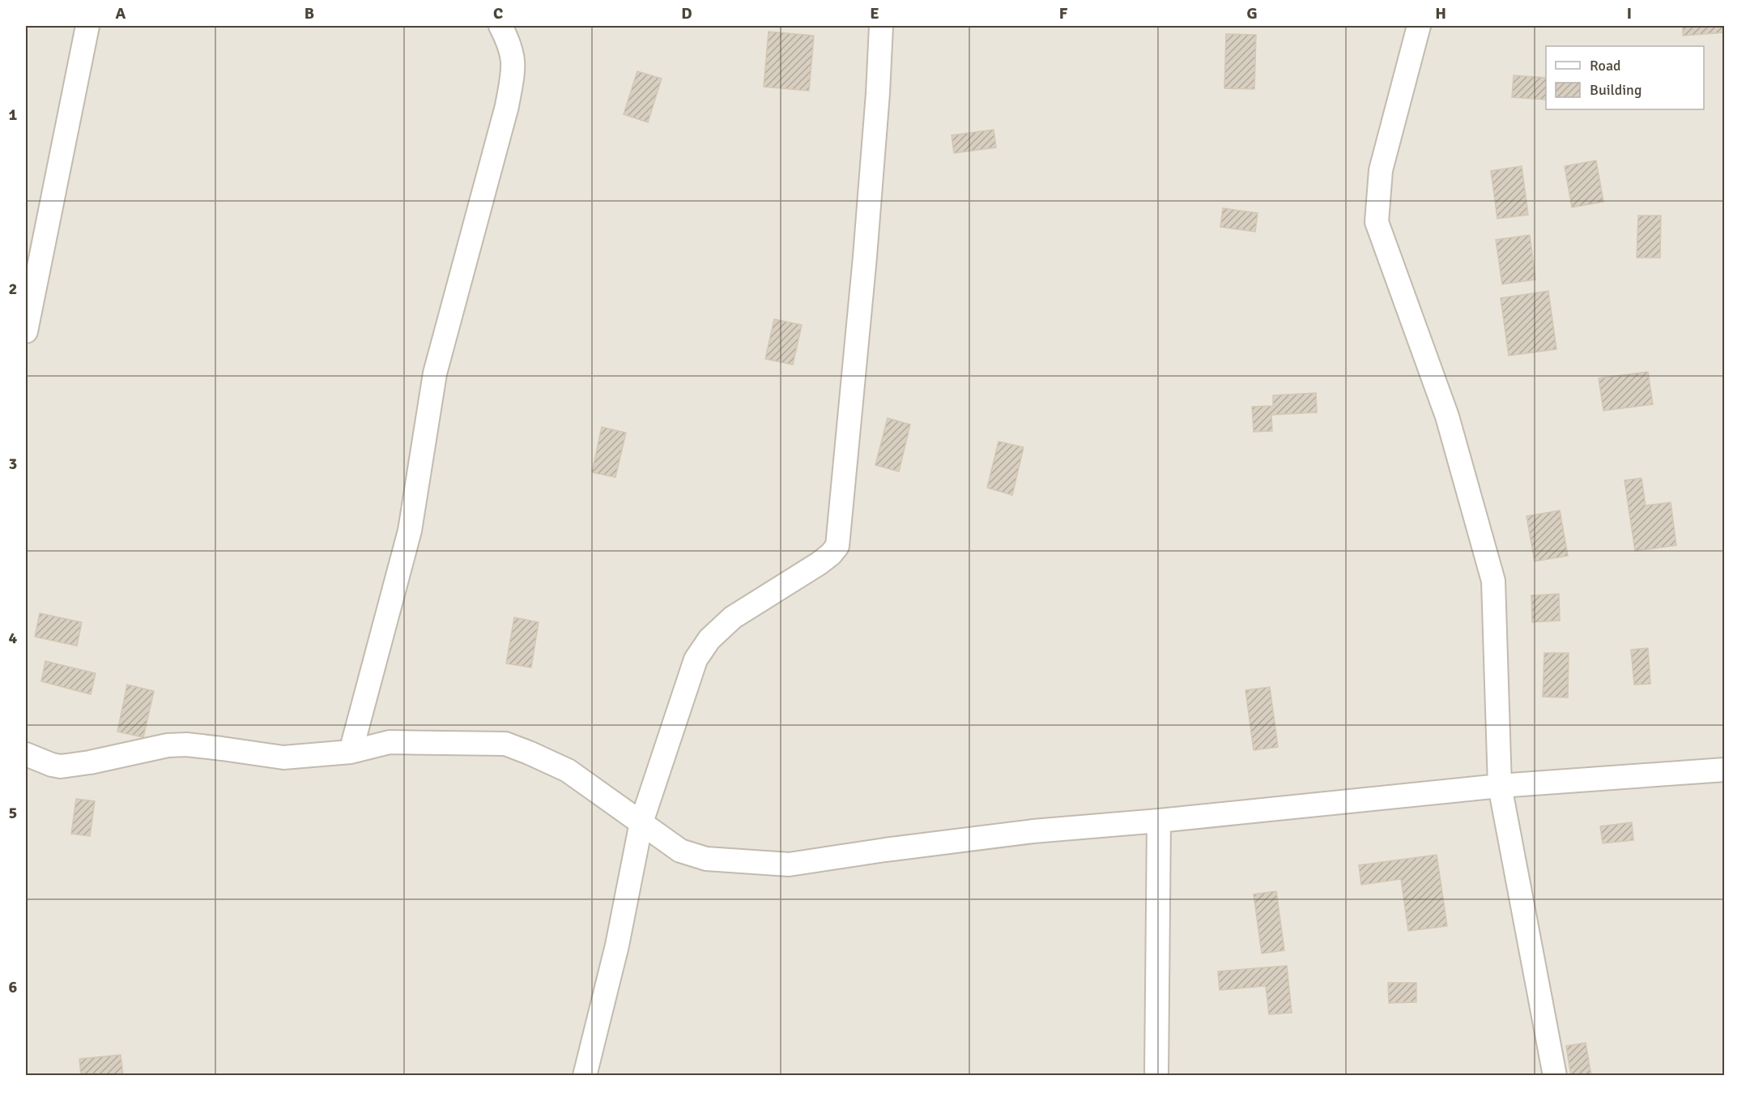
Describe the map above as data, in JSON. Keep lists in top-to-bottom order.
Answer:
{
  "legend": ["Road", "Building"],
  "grid": {
    "columns": [
      "A",
      "B",
      "C",
      "D",
      "E",
      "F",
      "G",
      "H",
      "I"
    ],
    "rows": [
      "1",
      "2",
      "3",
      "4",
      "5",
      "6"
    ]
  }
}
